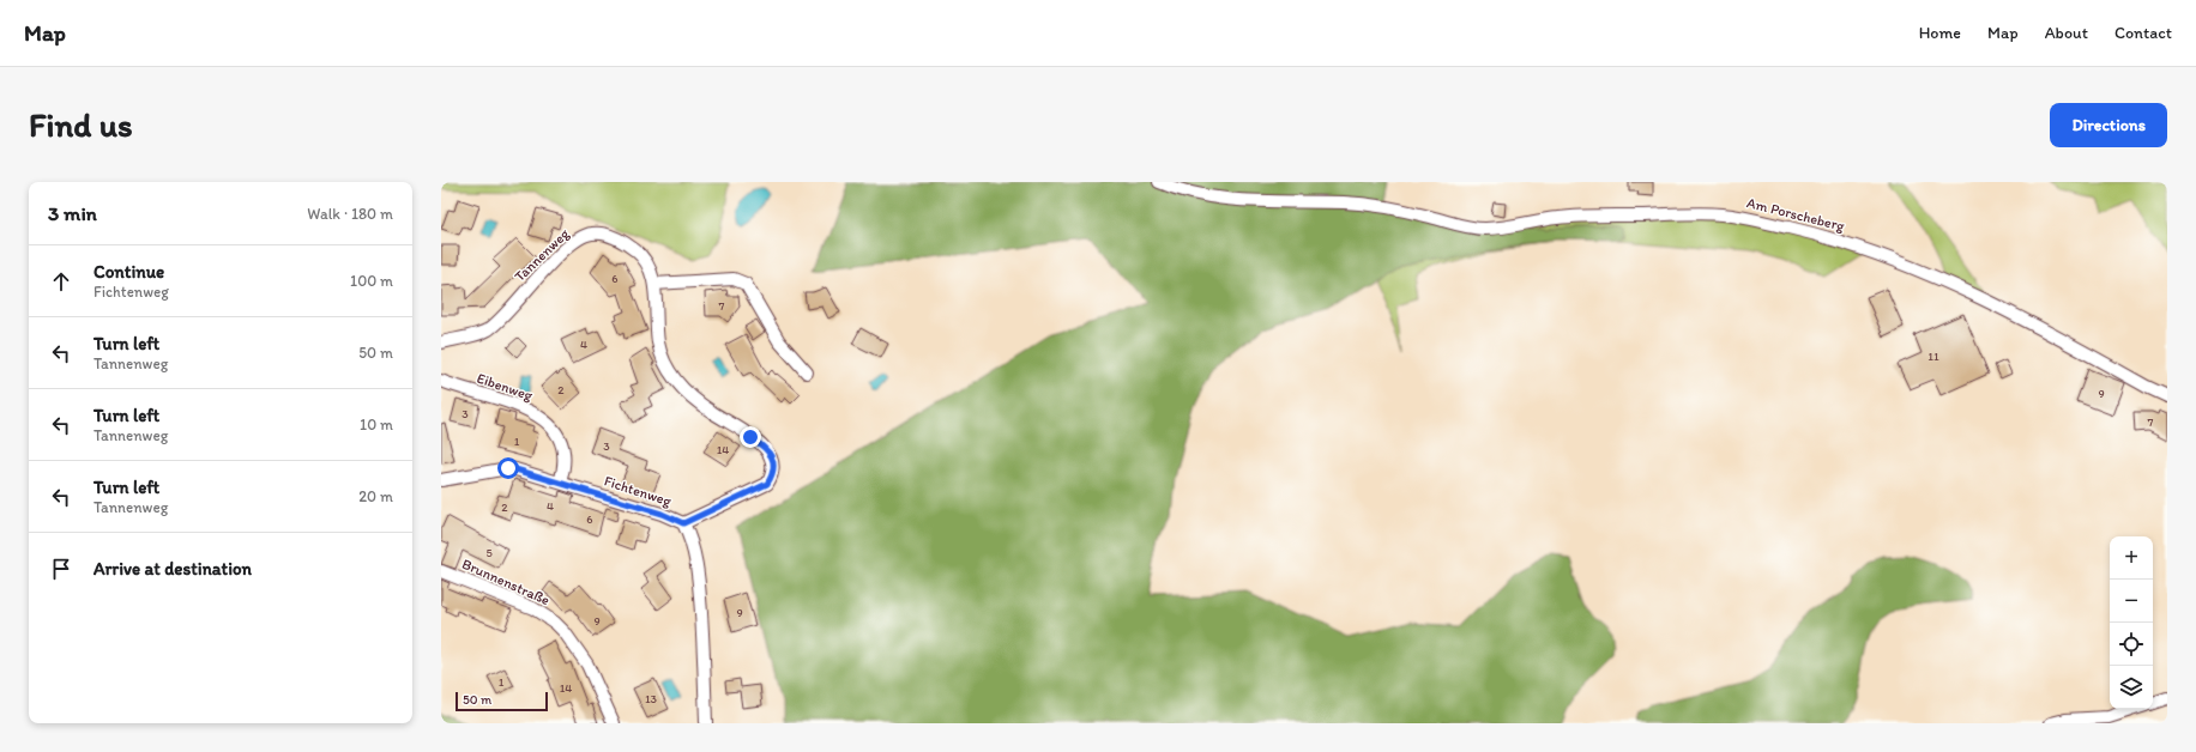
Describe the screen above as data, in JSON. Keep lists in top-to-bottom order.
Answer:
{
  "streets": {
    "street": [
      "Am Porscheberg",
      "Tannenweg",
      "Eibenweg",
      "Fichtenweg",
      "Brunnenstraße"
    ]
  },
  "crossings": [
    ["Tannenweg", "Fichtenweg"],
    ["Eibenweg", "Fichtenweg"]
  ],
  "house_numbers": [
    "6",
    "7",
    "4",
    "11",
    "2",
    "9",
    "3",
    "7",
    "1",
    "3",
    "14",
    "4",
    "2",
    "6",
    "5",
    "9",
    "9",
    "1",
    "14",
    "13"
  ],
  "scale_bar": "50 m",
  "page": {
    "header": "Map",
    "nav": [
      "Home",
      "Map",
      "About",
      "Contact"
    ],
    "buttons": "Directions",
    "title": "Find us",
    "heading": ["3 min", "Walk · 180 m"],
    "list": [
      ["Continue", "Fichtenweg", "100 m"],
      ["Turn left", "Tannenweg", "50 m"],
      ["Turn left", "Tannenweg", "10 m"],
      ["Turn left", "Tannenweg", "20 m"],
      "Arrive at destination"
    ],
    "map_buttons": ["+", "−"],
    "scale": "50 m"
  }
}
